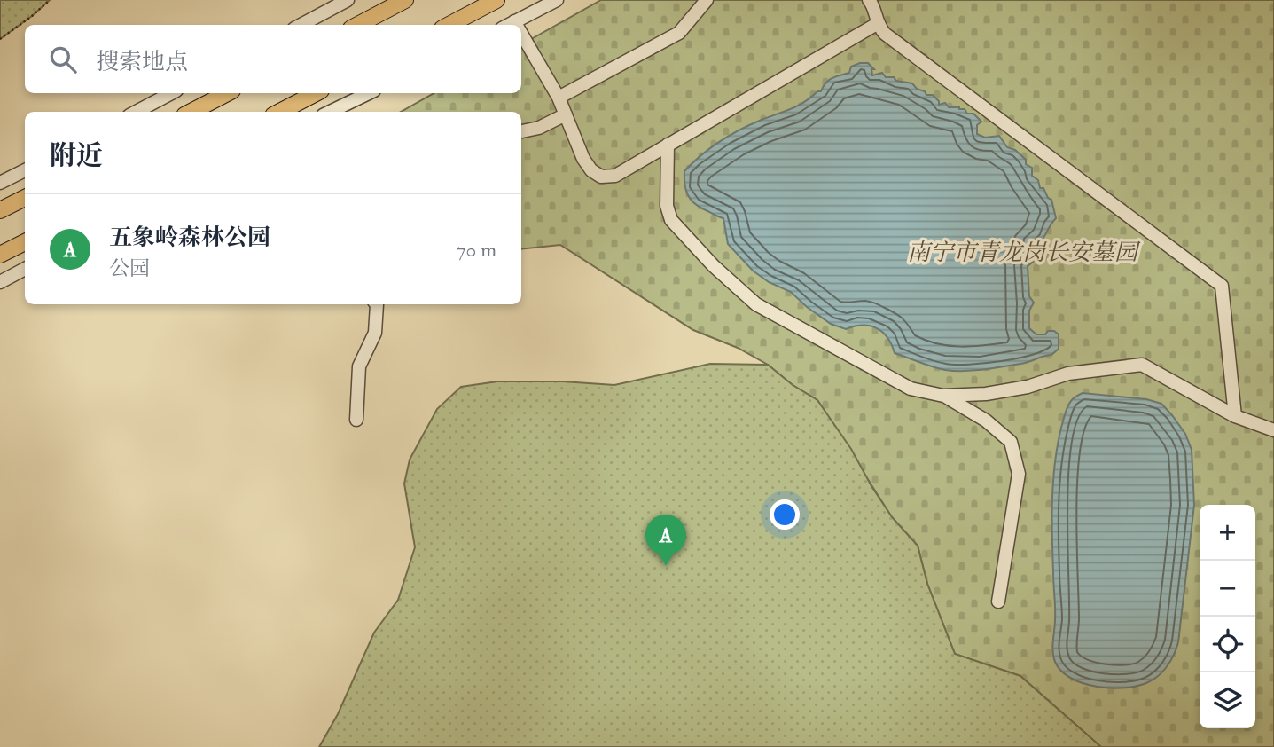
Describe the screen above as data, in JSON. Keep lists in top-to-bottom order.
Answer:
{
  "parks": ["南宁市青龙岗长安墓园"],
  "page": {
    "search": "搜索地点",
    "heading": "附近",
    "list": [
      {
        "mark": "A",
        "name": "五象岭森林公园",
        "note": "公园",
        "value": "70 m"
      }
    ],
    "map_buttons": ["+", "−"],
    "pins": "A"
  }
}
